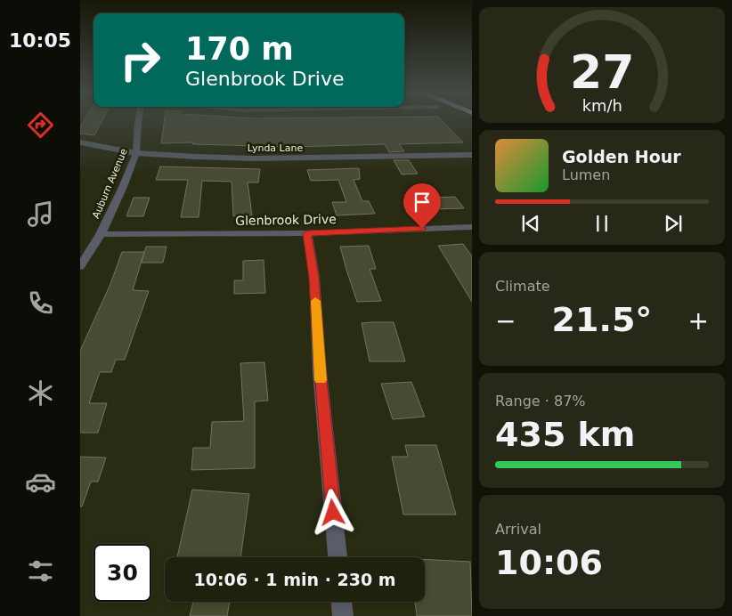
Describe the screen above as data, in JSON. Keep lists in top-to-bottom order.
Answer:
{
  "streets": {
    "street": ["Lynda Lane", "Auburn Avenue", "Glenbrook Drive"]
  },
  "crossings": [
    ["Lynda Lane", "Auburn Avenue"],
    ["Auburn Avenue", "Glenbrook Drive"]
  ],
  "page": {
    "tabs": "10:05",
    "turn": ["170 m", "Glenbrook Drive"],
    "song": ["Golden Hour", "Lumen"],
    "tile": [
      "Climate",
      ["Range · 87%", "435 km"],
      ["Arrival", "10:06"]
    ],
    "heat": ["−", "21.5°", "+"],
    "limit": "30",
    "trip": "10:06 · 1 min · 230 m",
    "gauge": ["27", "km/h"]
  }
}
